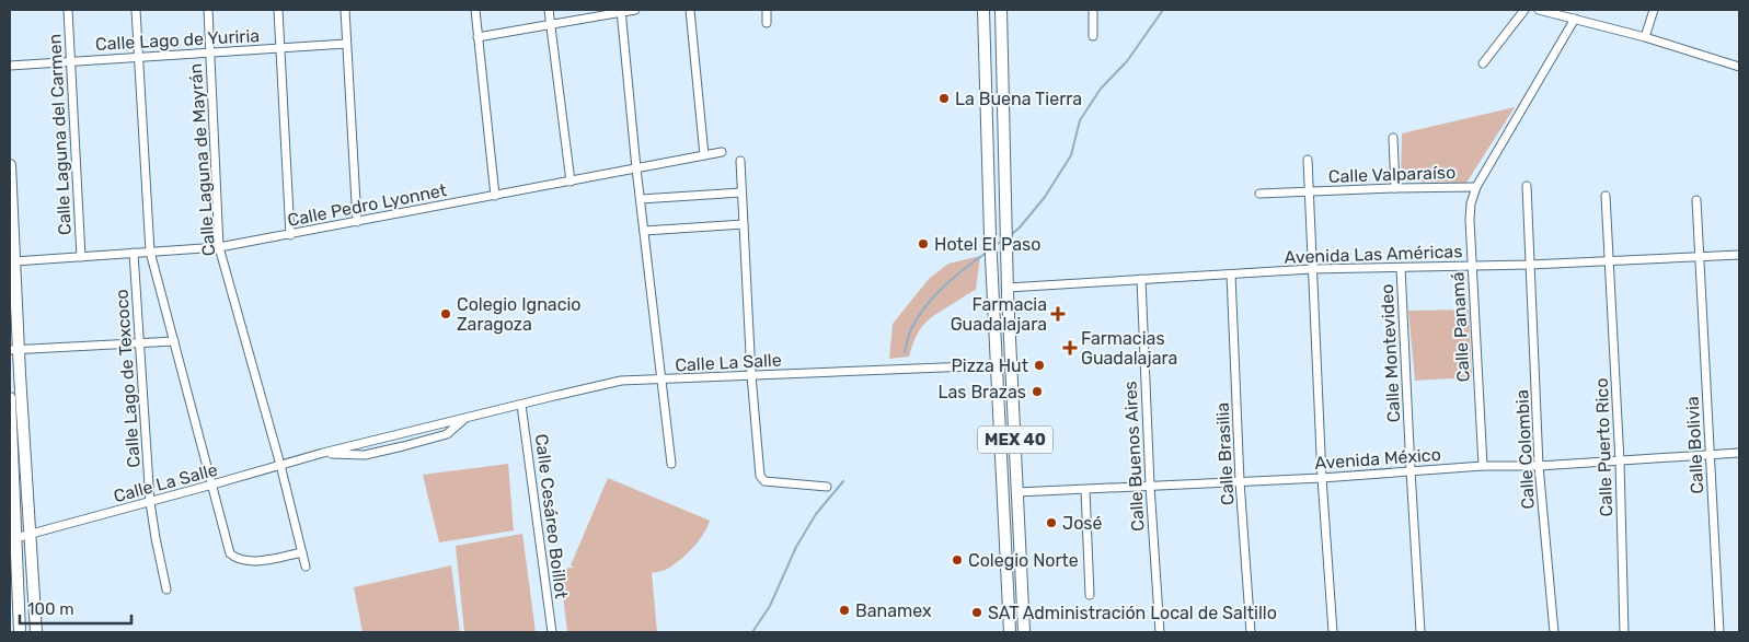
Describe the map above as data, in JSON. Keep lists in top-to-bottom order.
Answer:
{
  "streets": {
    "main road": ["MEX 40"],
    "street": [
      "Calle Lago de Yuriria",
      "Calle Laguna del Carmen",
      "Calle Laguna de Mayrán",
      "Calle Valparaíso",
      "Calle Pedro Lyonnet",
      "Avenida Las Américas",
      "Calle Panamá",
      "Calle Montevideo",
      "Calle La Salle",
      "Calle Lago de Texcoco",
      "Calle Bolivia",
      "Calle Puerto Rico",
      "Calle Colombia",
      "Calle Brasilia",
      "Calle Buenos Aires",
      "Avenida México",
      "Calle Cesáreo Boillot"
    ]
  },
  "crossings": [
    ["Calle Lago de Yuriria", "Calle Laguna del Carmen"],
    ["Calle Lago de Yuriria", "Calle Laguna de Mayrán"],
    ["Calle Laguna del Carmen", "Calle Pedro Lyonnet"],
    ["Calle Laguna de Mayrán", "Calle Pedro Lyonnet"],
    ["Calle Laguna de Mayrán", "Calle La Salle"],
    ["Calle Valparaíso", "Calle Panamá"],
    ["Calle Pedro Lyonnet", "Calle Lago de Texcoco"],
    ["Avenida Las Américas", "Calle Panamá"],
    ["Avenida Las Américas", "Calle Montevideo"],
    ["Avenida Las Américas", "MEX 40"],
    ["Avenida Las Américas", "Calle Bolivia"],
    ["Avenida Las Américas", "Calle Puerto Rico"],
    ["Avenida Las Américas", "Calle Colombia"],
    ["Avenida Las Américas", "Calle Brasilia"],
    ["Avenida Las Américas", "Calle Buenos Aires"],
    ["Calle Panamá", "Avenida México"],
    ["Calle Montevideo", "Avenida México"],
    ["Calle La Salle", "Calle Lago de Texcoco"],
    ["Calle La Salle", "MEX 40"],
    ["Calle La Salle", "Calle Cesáreo Boillot"],
    ["MEX 40", "Avenida México"],
    ["Calle Bolivia", "Avenida México"],
    ["Calle Puerto Rico", "Avenida México"],
    ["Calle Colombia", "Avenida México"],
    ["Calle Brasilia", "Avenida México"],
    ["Calle Buenos Aires", "Avenida México"]
  ],
  "places": {
    "other": [
      "La Buena Tierra",
      "Hotel El Paso",
      "Colegio Ignacio Zaragoza",
      "Pizza Hut",
      "Las Brazas",
      "José",
      "Colegio Norte",
      "Banamex",
      "SAT Administración Local de Saltillo"
    ],
    "health": ["Farmacia Guadalajara", "Farmacias Guadalajara"]
  },
  "scale_bar": "100 m"
}
